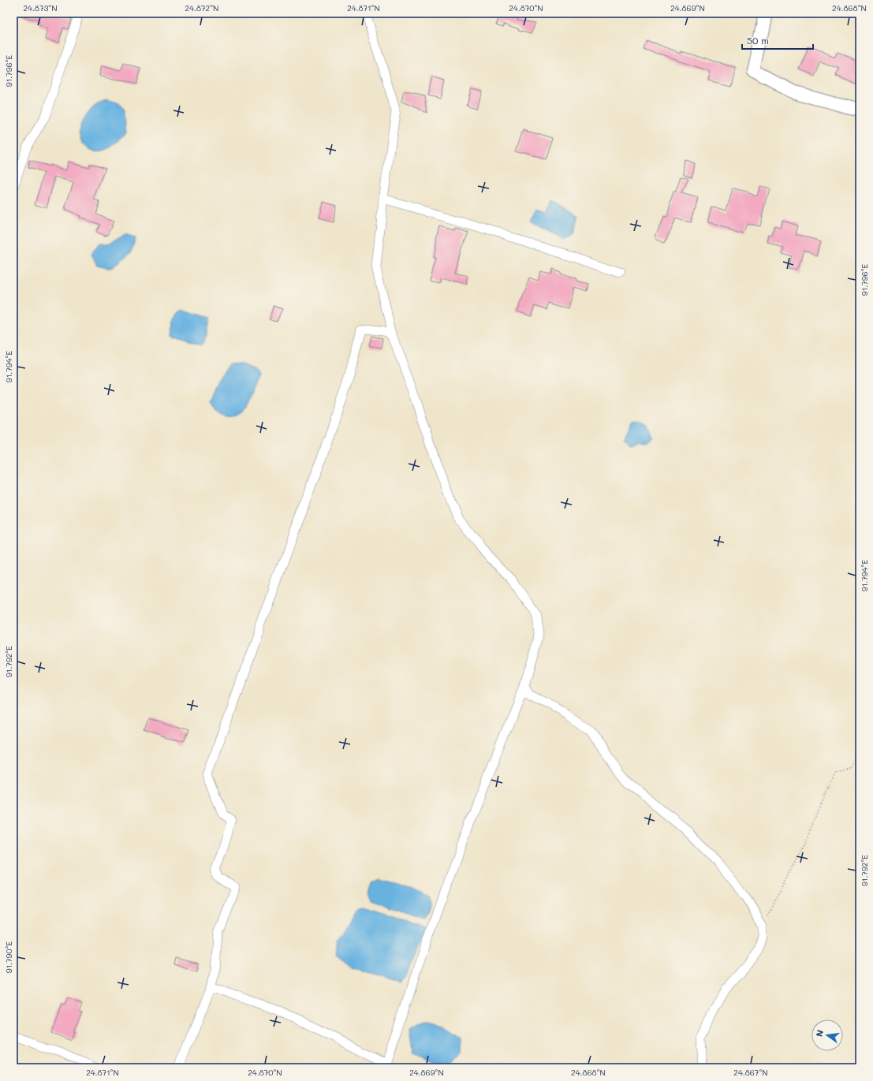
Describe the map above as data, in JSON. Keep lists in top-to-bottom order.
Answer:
{
  "scale_bar": "50 m",
  "north": "left",
  "coordinates": [
    "24.873°N",
    "24.872°N",
    "24.871°N",
    "24.870°N",
    "24.869°N",
    "24.868°N",
    "91.796°E",
    "91.794°E",
    "91.792°E",
    "91.790°E",
    "24.867°N"
  ]
}
